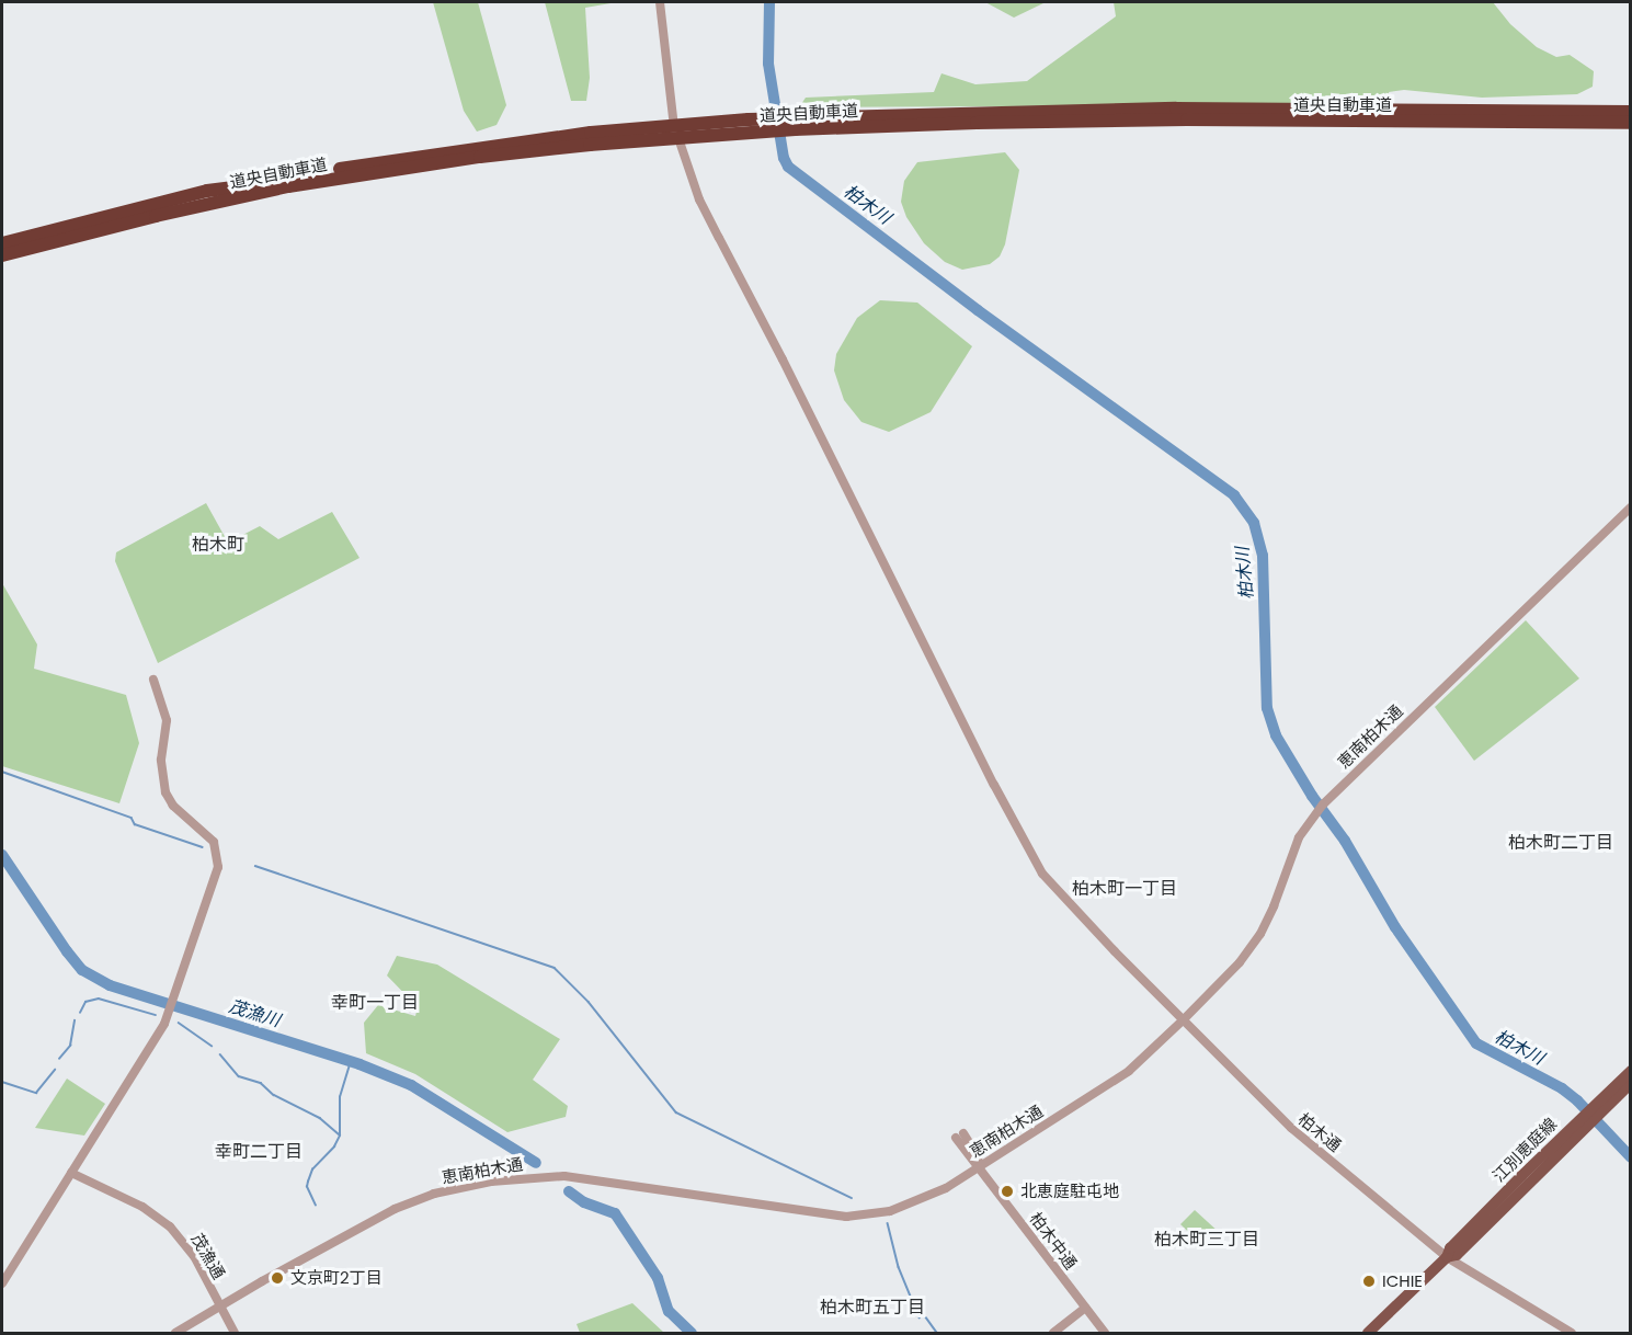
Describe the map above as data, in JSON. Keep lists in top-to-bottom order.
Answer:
{
  "streets": {
    "highway": ["道央自動車道"],
    "main road": ["江別恵庭線"],
    "street": [
      "恵南柏木通",
      "柏木通",
      "柏木中通",
      "茂漁通"
    ]
  },
  "crossings": [
    ["恵南柏木通", "柏木通"],
    ["恵南柏木通", "柏木中通"],
    ["恵南柏木通", "茂漁通"],
    ["柏木通", "江別恵庭線"]
  ],
  "districts": [
    "柏木町",
    "柏木町二丁目",
    "柏木町一丁目",
    "幸町一丁目",
    "幸町二丁目",
    "柏木町三丁目",
    "柏木町五丁目"
  ],
  "water": ["柏木川", "茂漁川"],
  "places": ["北恵庭駐屯地", "文京町2丁目", "ICHIE"]
}
